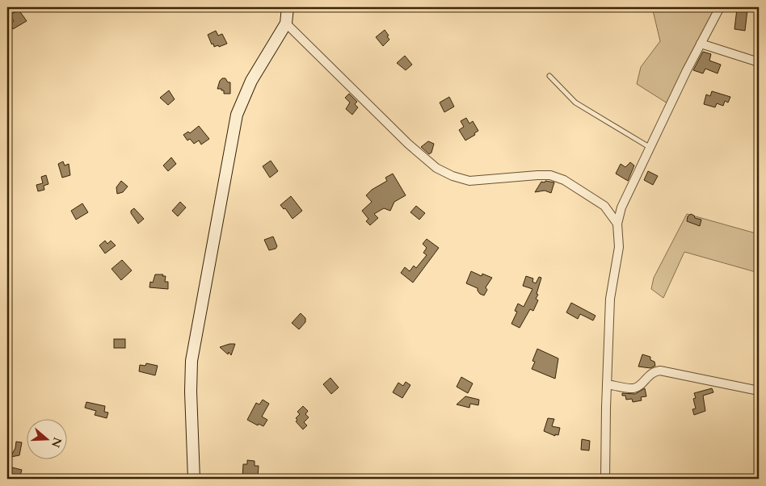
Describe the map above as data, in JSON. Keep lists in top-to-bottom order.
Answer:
{
  "north": "right"
}
